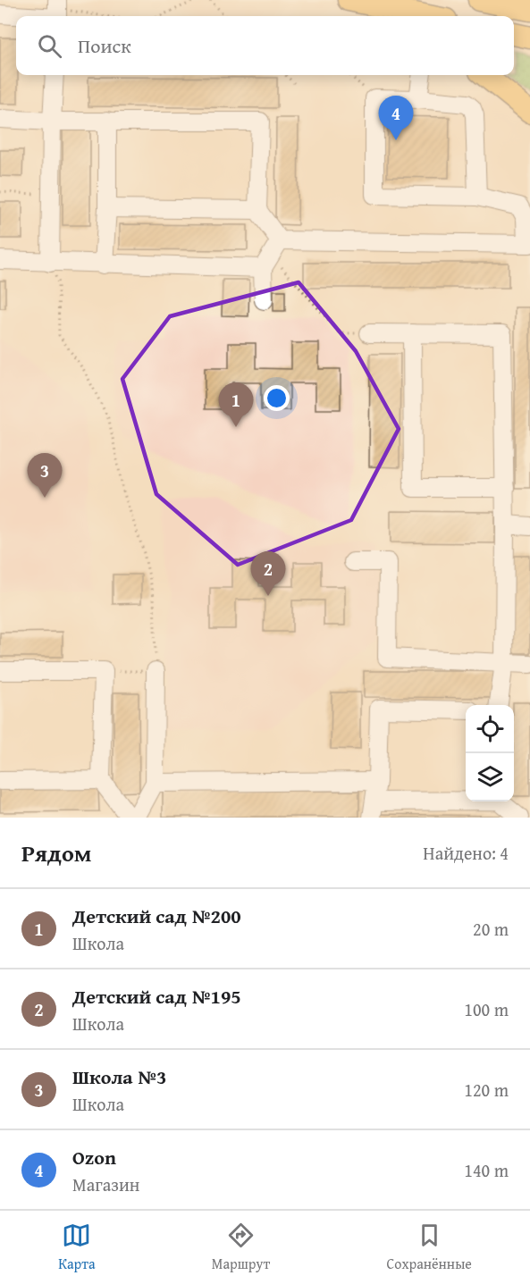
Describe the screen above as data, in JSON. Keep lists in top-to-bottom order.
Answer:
{
  "page": {
    "search": "Поиск",
    "pins": [
      "4",
      "1",
      "3",
      "2"
    ],
    "heading": ["Рядом", "Найдено: 4"],
    "list": [
      {
        "mark": "1",
        "name": "Детский сад №200",
        "note": "Школа",
        "value": "20 m"
      },
      {
        "mark": "2",
        "name": "Детский сад №195",
        "note": "Школа",
        "value": "100 m"
      },
      {
        "mark": "3",
        "name": "Школа №3",
        "note": "Школа",
        "value": "120 m"
      },
      {
        "mark": "4",
        "name": "Ozon",
        "note": "Магазин",
        "value": "140 m"
      }
    ],
    "nav": ["Карта", "Маршрут", "Сохранённые"]
  }
}
